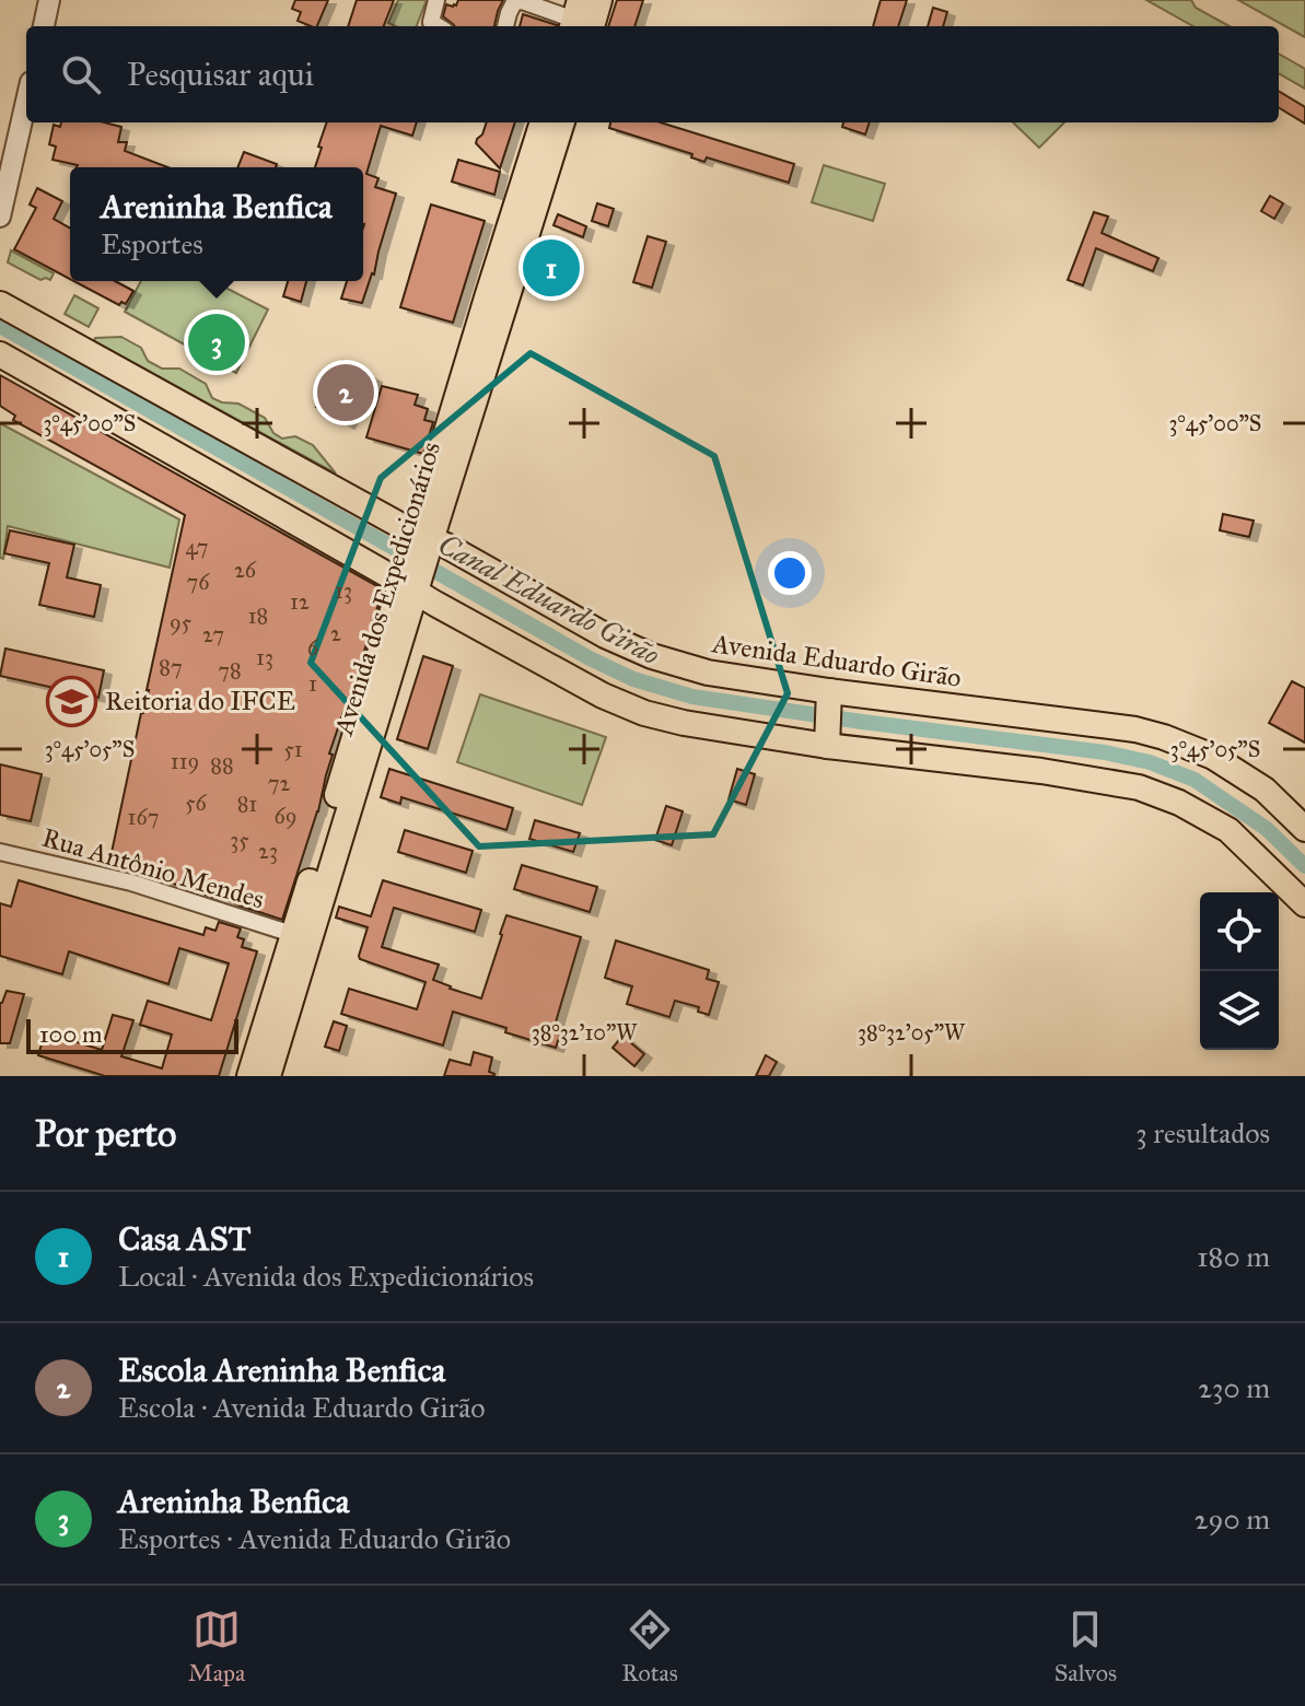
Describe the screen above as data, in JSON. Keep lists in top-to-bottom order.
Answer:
{
  "streets": {
    "main road": ["Avenida dos Expedicionários", "Avenida Eduardo Girão"],
    "street": ["Rua Antônio Mendes"]
  },
  "crossings": [
    ["Avenida dos Expedicionários", "Avenida Eduardo Girão"],
    ["Avenida dos Expedicionários", "Rua Antônio Mendes"]
  ],
  "water": ["Canal Eduardo Girão"],
  "places": {
    "school or university": ["Reitoria do IFCE"]
  },
  "house_numbers": [
    "47",
    "26",
    "76",
    "13",
    "12",
    "18",
    "95",
    "2",
    "27",
    "6",
    "13",
    "87",
    "78",
    "1",
    "51",
    "119",
    "88",
    "72",
    "56",
    "81",
    "69",
    "167",
    "35",
    "23"
  ],
  "scale_bar": "100 m",
  "page": {
    "search": "Pesquisar aqui",
    "popup": ["Areninha Benfica", "Esportes"],
    "pins": ["1", "3", "2"],
    "scale": "100 m",
    "heading": ["Por perto", "3 resultados"],
    "list": [
      {
        "mark": "1",
        "name": "Casa AST",
        "note": "Local · Avenida dos Expedicionários",
        "value": "180 m"
      },
      {
        "mark": "2",
        "name": "Escola Areninha Benfica",
        "note": "Escola · Avenida Eduardo Girão",
        "value": "230 m"
      },
      {
        "mark": "3",
        "name": "Areninha Benfica",
        "note": "Esportes · Avenida Eduardo Girão",
        "value": "290 m"
      }
    ],
    "nav": ["Mapa", "Rotas", "Salvos"]
  },
  "coordinates": [
    "3°45'00\"S",
    "3°45'05\"S",
    "38°32'10\"W",
    "38°32'05\"W"
  ]
}
